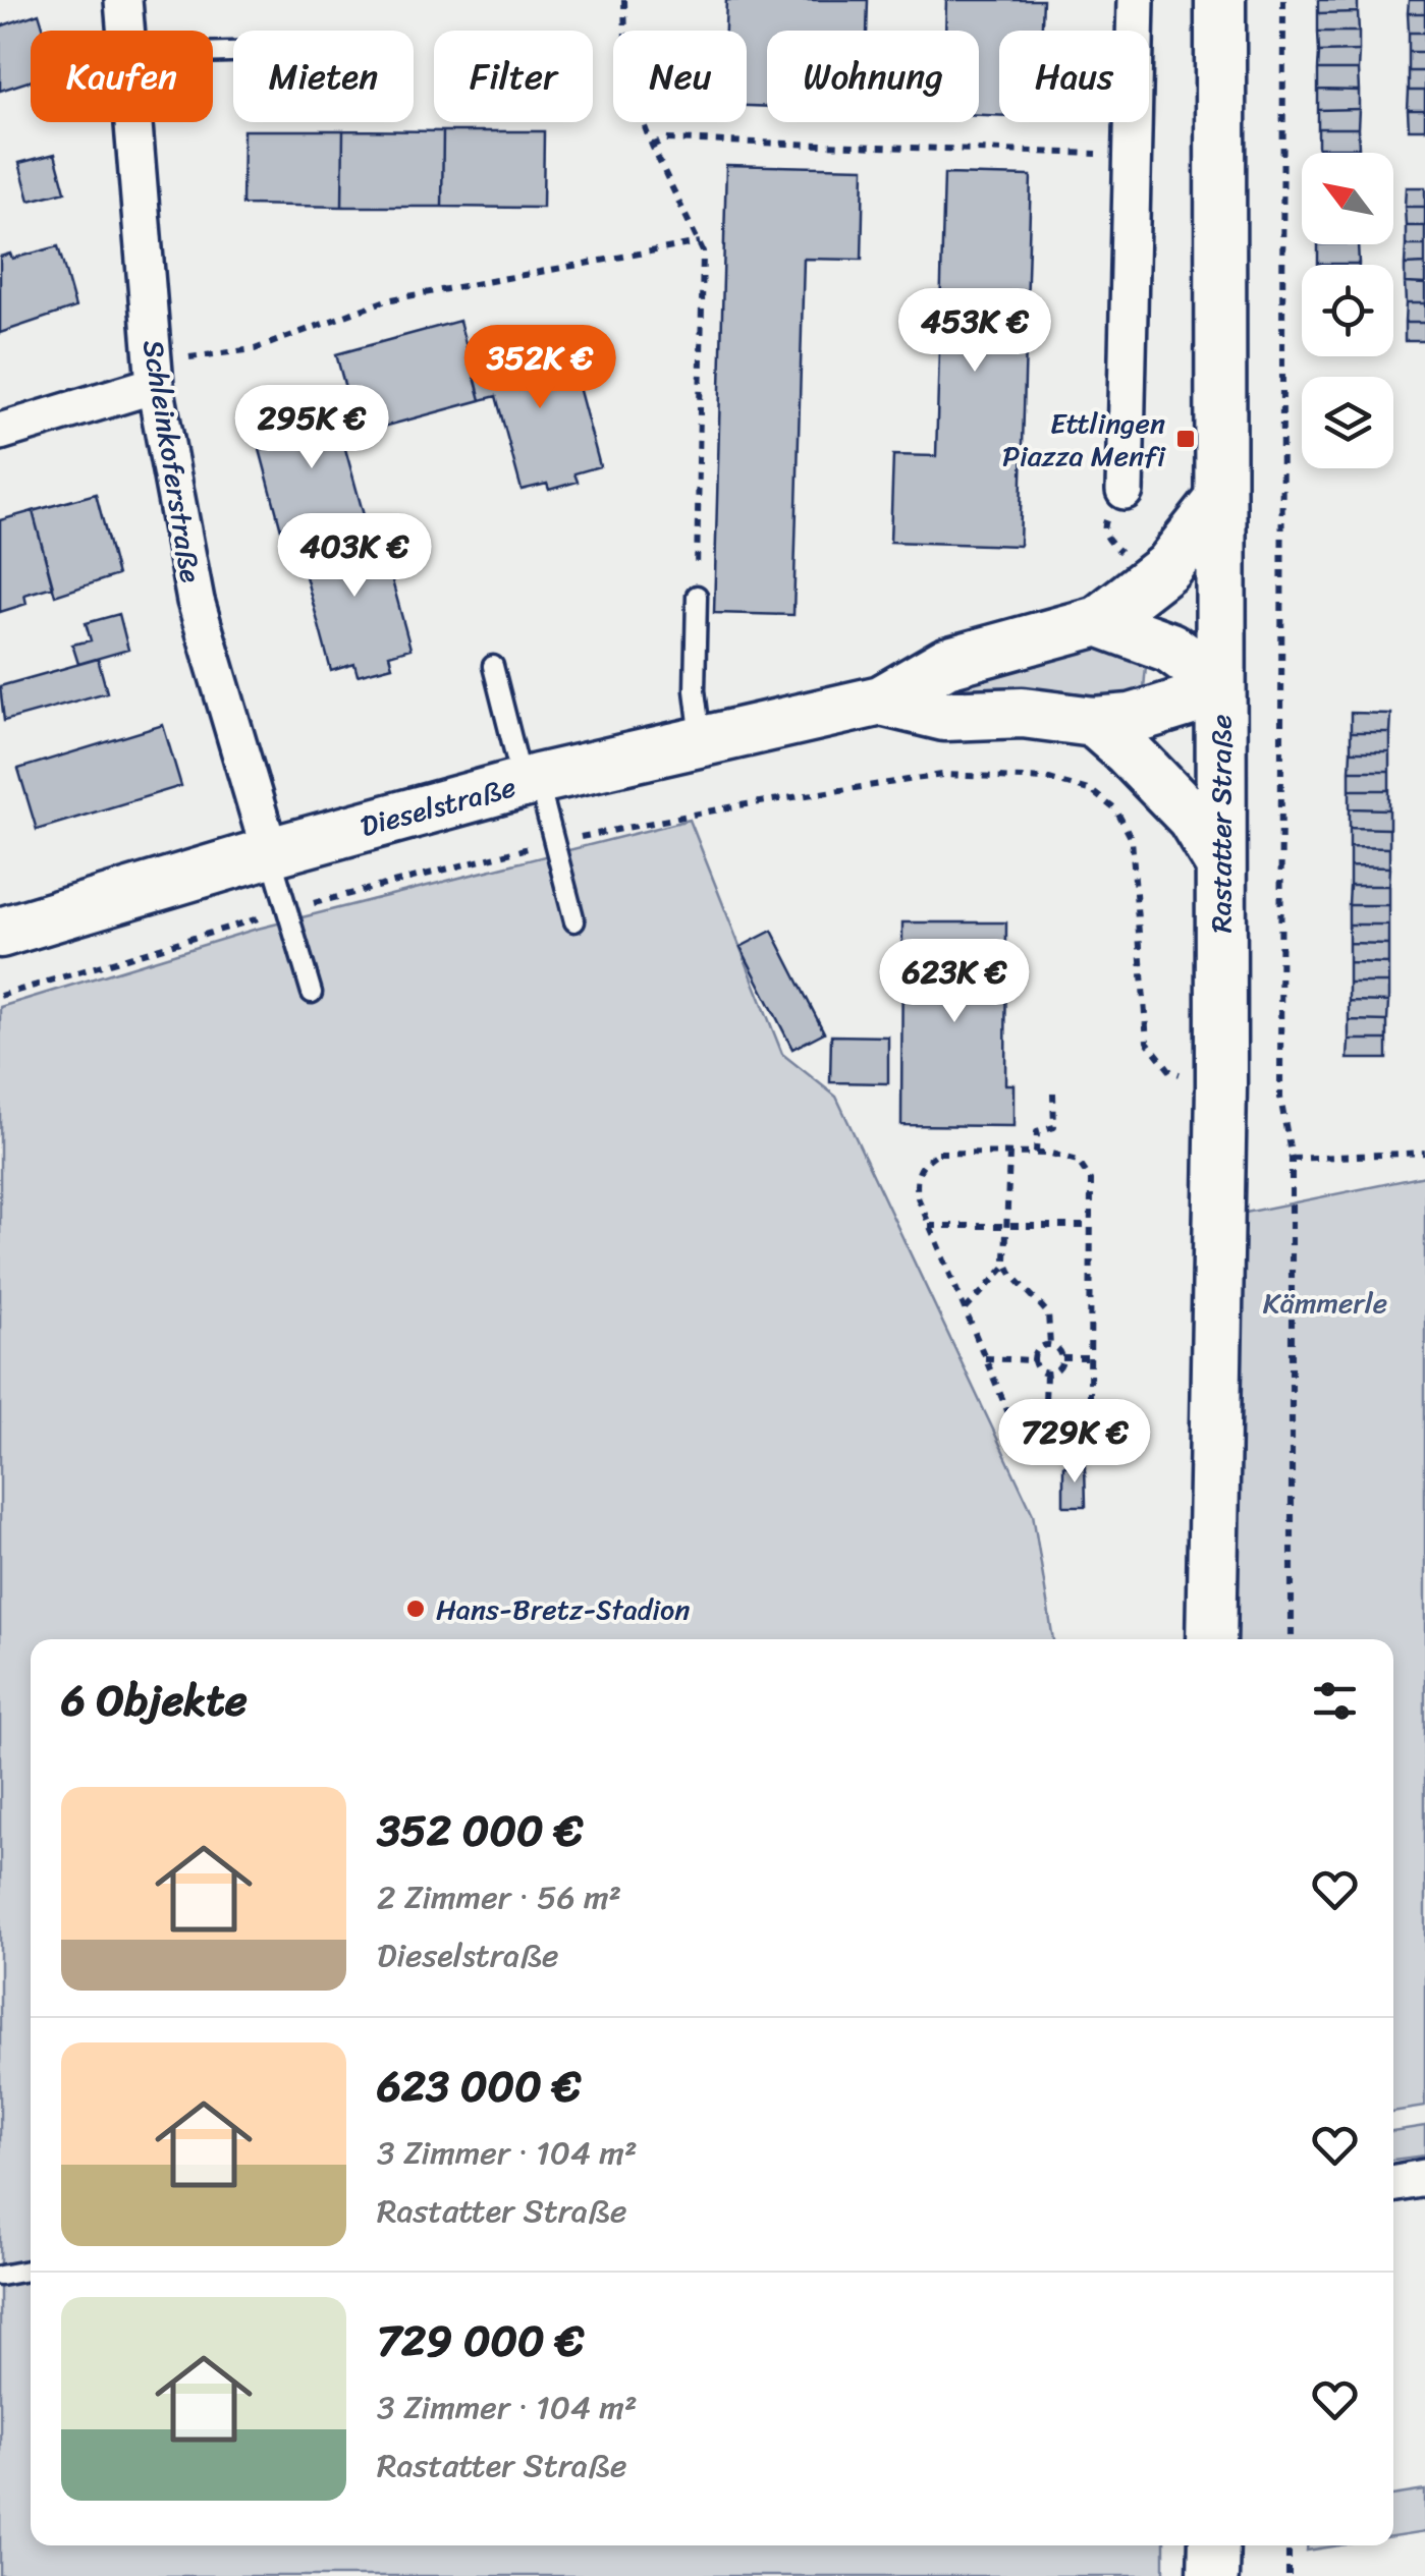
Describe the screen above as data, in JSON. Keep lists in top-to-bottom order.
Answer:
{
  "streets": {
    "street": ["Schleinkoferstraße", "Dieselstraße", "Rastatter Straße"]
  },
  "crossings": [
    ["Schleinkoferstraße", "Dieselstraße"],
    ["Dieselstraße", "Rastatter Straße"]
  ],
  "parks": ["Kämmerle"],
  "places": {
    "transit": ["Ettlingen Piazza Menfi"],
    "other": ["Hans-Bretz-Stadion"]
  },
  "north": "top left",
  "page": {
    "chip": [
      "Kaufen",
      "Mieten",
      "Filter",
      "Neu",
      "Wohnung",
      "Haus"
    ],
    "price": [
      "453K €",
      "352K €",
      "295K €",
      "403K €",
      "623K €",
      "729K €"
    ],
    "heading": "6 Objekte",
    "list": [
      {
        "name": "352 000 €",
        "note": "2 Zimmer · 56 m² · Dieselstraße"
      },
      {
        "name": "623 000 €",
        "note": "3 Zimmer · 104 m² · Rastatter Straße"
      },
      {
        "name": "729 000 €",
        "note": "3 Zimmer · 104 m² · Rastatter Straße"
      }
    ]
  }
}
